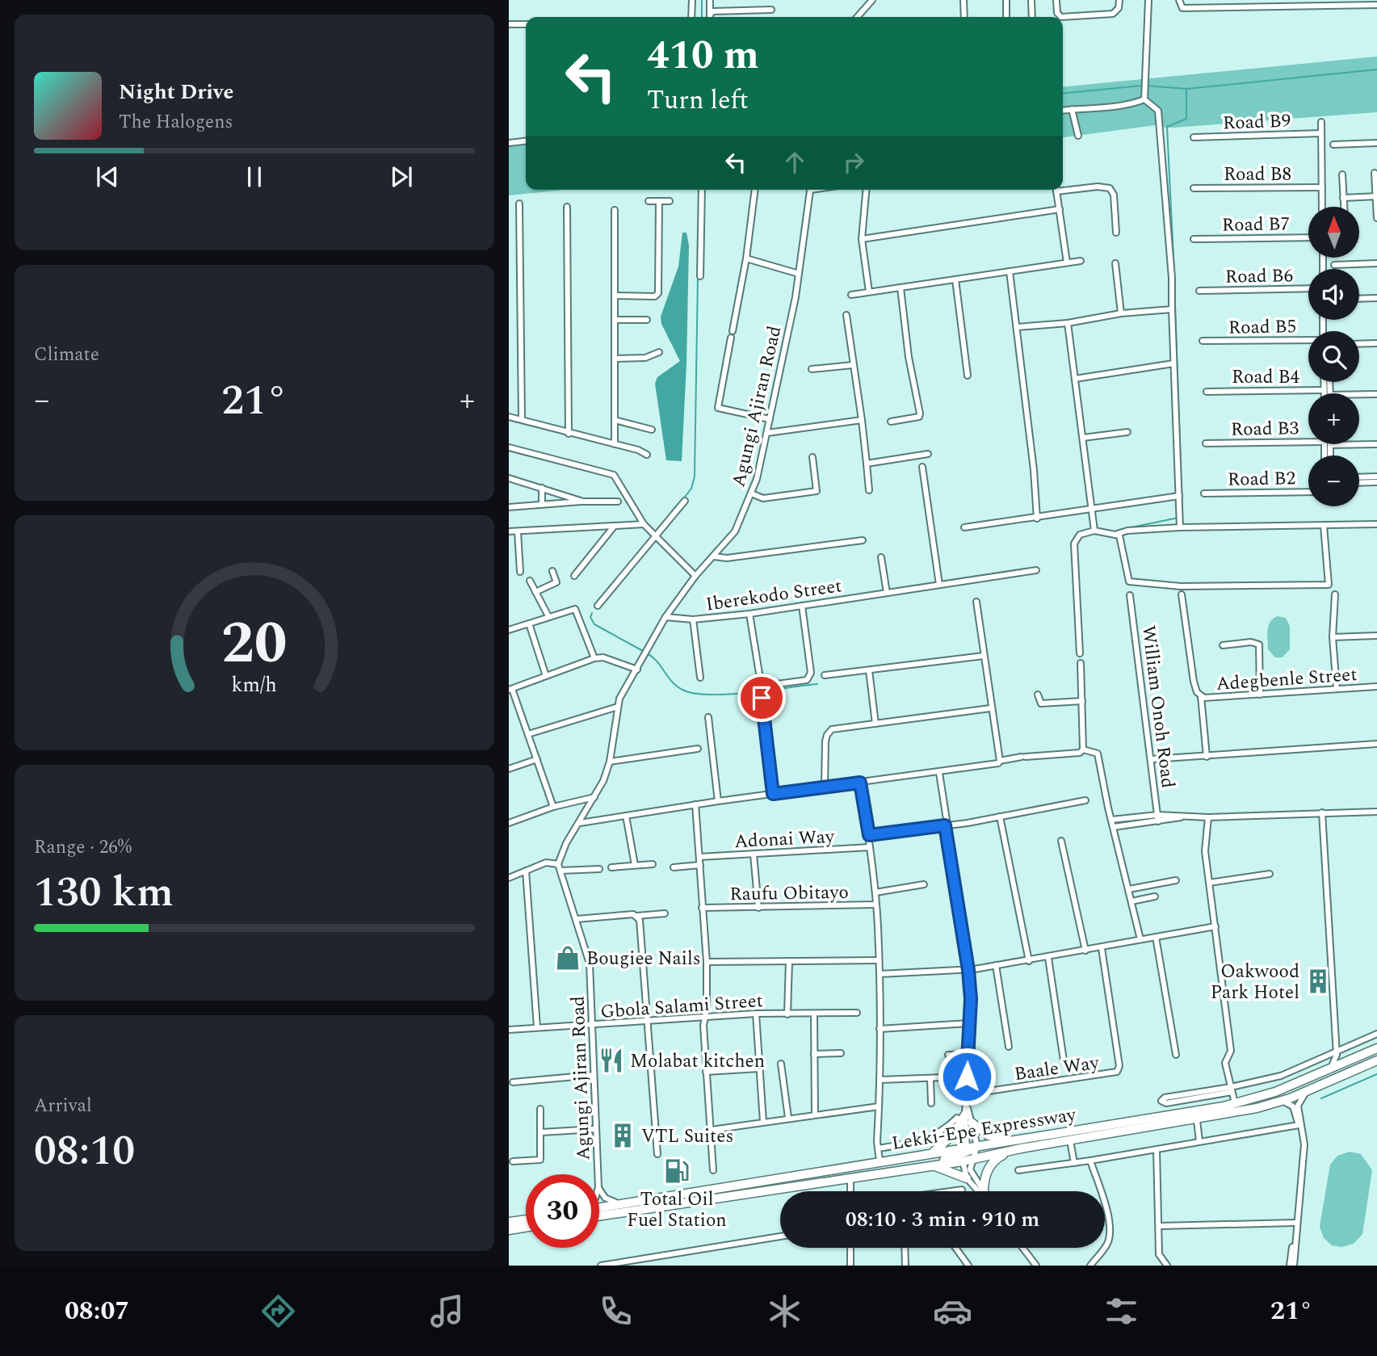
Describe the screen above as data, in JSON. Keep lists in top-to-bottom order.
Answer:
{
  "streets": {
    "highway": ["Lekki-Epe Expressway"],
    "street": [
      "Road B9",
      "Road B8",
      "Road B7",
      "Road B6",
      "Road B5",
      "Road B4",
      "Agungi Ajiran Road",
      "Road B3",
      "Road B2",
      "Iberekodo Street",
      "Adegbenle Street",
      "William Onoh Road",
      "Adonai Way",
      "Raufu Obitayo",
      "Gbola Salami Street",
      "Baale Way"
    ]
  },
  "crossings": [
    ["Agungi Ajiran Road", "Iberekodo Street"],
    ["Agungi Ajiran Road", "Gbola Salami Street"]
  ],
  "places": {
    "shop": ["Bougiee Nails"],
    "building": ["Oakwood Park Hotel", "VTL Suites"],
    "restaurant": ["Molabat kitchen"],
    "fuel station": ["Total Oil Fuel Station"]
  },
  "north": "top",
  "page": {
    "turn": ["410 m", "Turn left"],
    "song": ["Night Drive", "The Halogens"],
    "map_buttons": ["+", "−"],
    "tile": [
      "Climate",
      ["Range · 26%", "130 km"],
      ["Arrival", "08:10"]
    ],
    "heat": ["−", "21°", "+"],
    "limit": "30",
    "trip": "08:10 · 3 min · 910 m",
    "tabs": ["08:07", "21°"],
    "gauge": ["20", "km/h"]
  }
}
